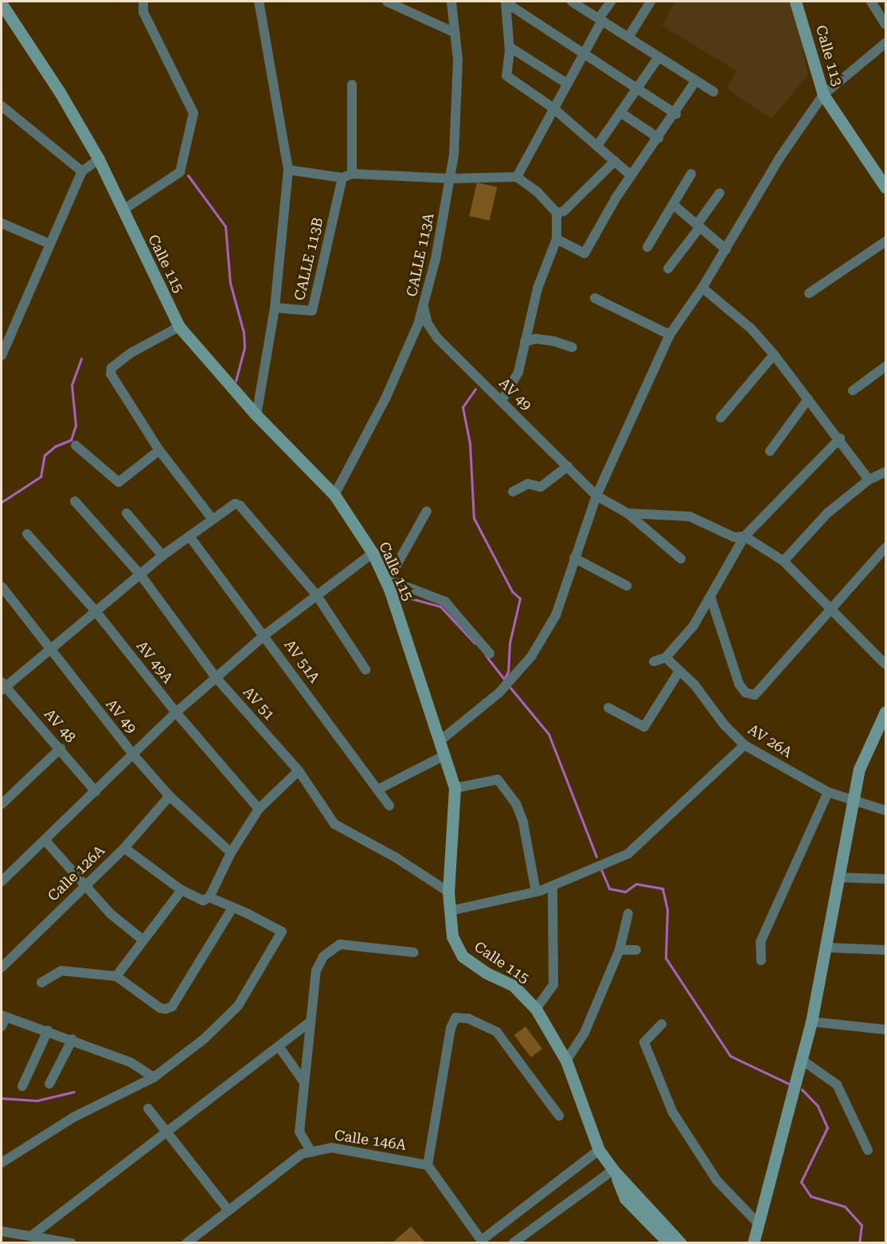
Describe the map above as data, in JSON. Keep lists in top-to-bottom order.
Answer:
{
  "streets": {
    "main road": ["Calle 113", "Calle 115"],
    "street": [
      "CALLE 113A",
      "CALLE 113B",
      "AV 49",
      "AV 51A",
      "AV 49A",
      "AV 51",
      "AV 48",
      "AV 26A",
      "Calle 126A",
      "Calle 146A"
    ]
  },
  "crossings": [
    ["CALLE 113A", "Calle 115"],
    ["CALLE 113A", "AV 49"],
    ["Calle 115", "AV 51"],
    ["AV 49", "Calle 126A"]
  ]
}
